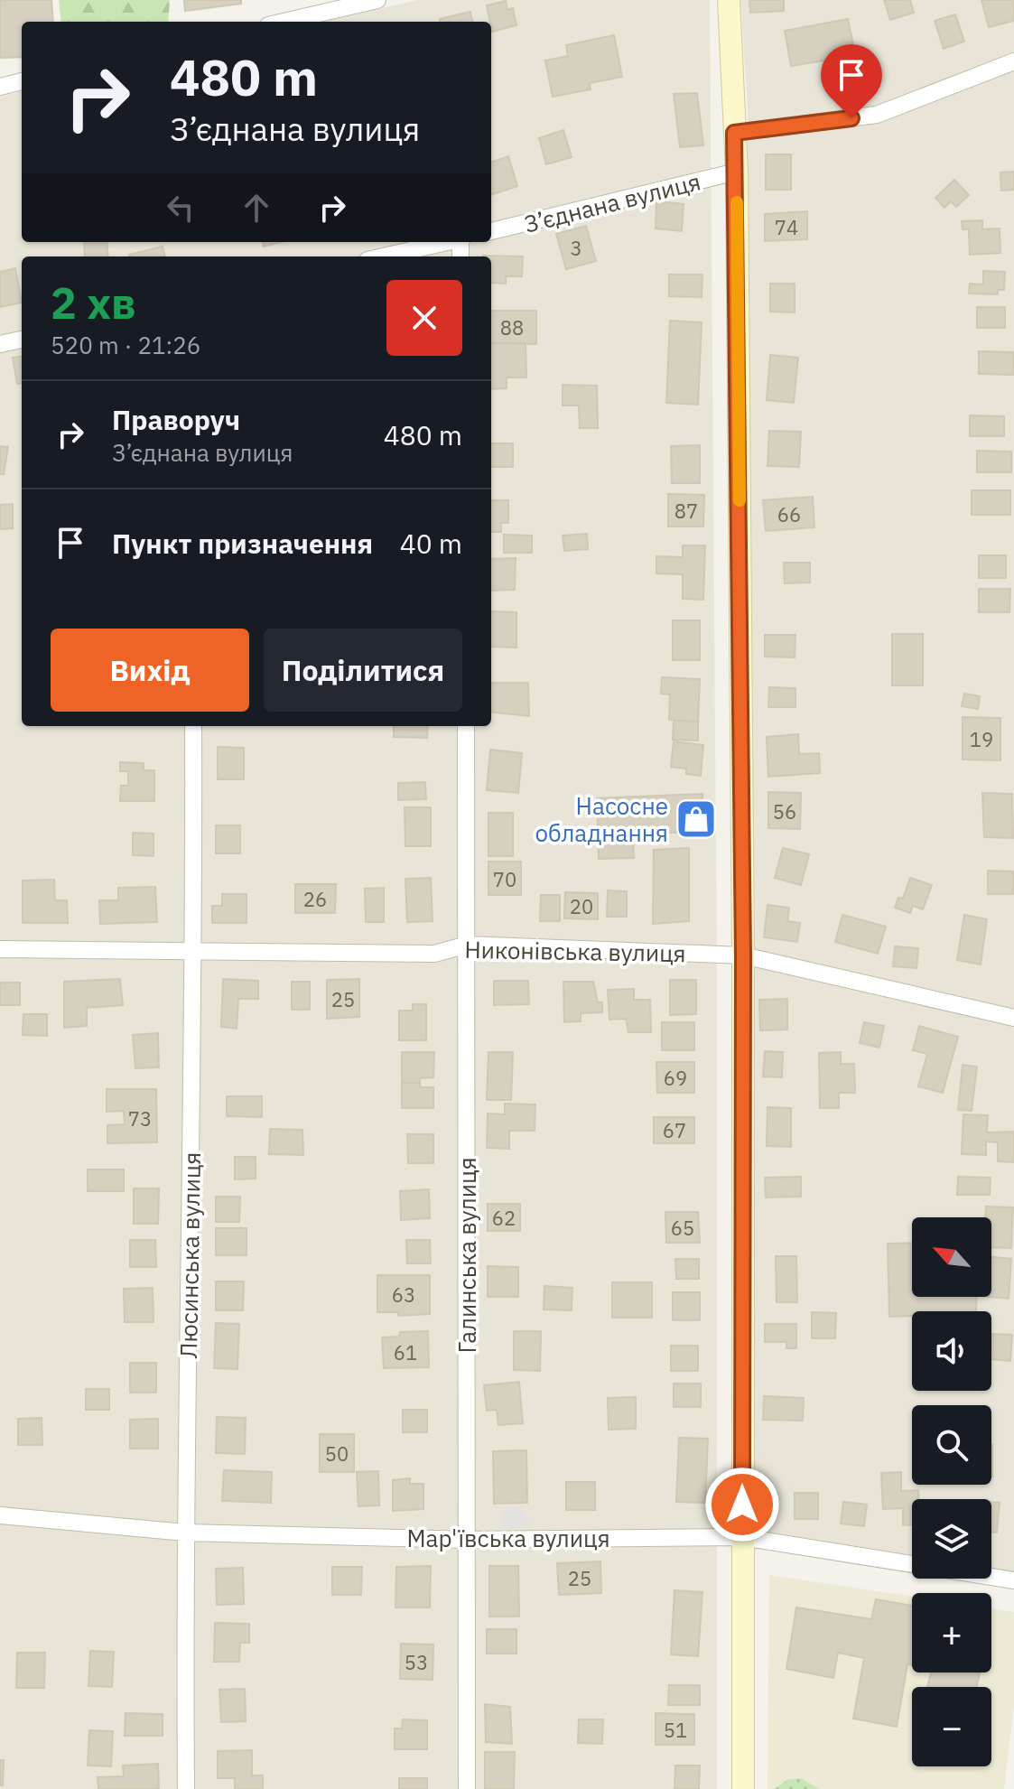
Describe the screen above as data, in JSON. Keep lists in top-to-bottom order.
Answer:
{
  "streets": {
    "street": [
      "З’єднана вулиця",
      "Никонівська вулиця",
      "Люсинська вулиця",
      "Галинська вулиця",
      "Мар'ївська вулиця"
    ]
  },
  "crossings": [
    ["Никонівська вулиця", "Люсинська вулиця"],
    ["Никонівська вулиця", "Галинська вулиця"],
    ["Люсинська вулиця", "Мар'ївська вулиця"],
    ["Галинська вулиця", "Мар'ївська вулиця"]
  ],
  "places": {
    "shop": ["Насосне обладнання"]
  },
  "house_numbers": [
    "74",
    "3",
    "88",
    "87",
    "66",
    "19",
    "56",
    "70",
    "26",
    "20",
    "25",
    "69",
    "73",
    "67",
    "62",
    "65",
    "63",
    "61",
    "50",
    "25",
    "53",
    "51"
  ],
  "north": "top left",
  "page": {
    "turn": ["480 m", "З’єднана вулиця"],
    "heading": ["2 хв", "520 m · 21:26"],
    "list": [
      {
        "name": "Праворуч",
        "note": "З’єднана вулиця",
        "value": "480 m"
      },
      {
        "name": "Пункт призначення",
        "value": "40 m"
      }
    ],
    "buttons": ["Вихід", "Поділитися"],
    "map_buttons": ["+", "−"]
  }
}
